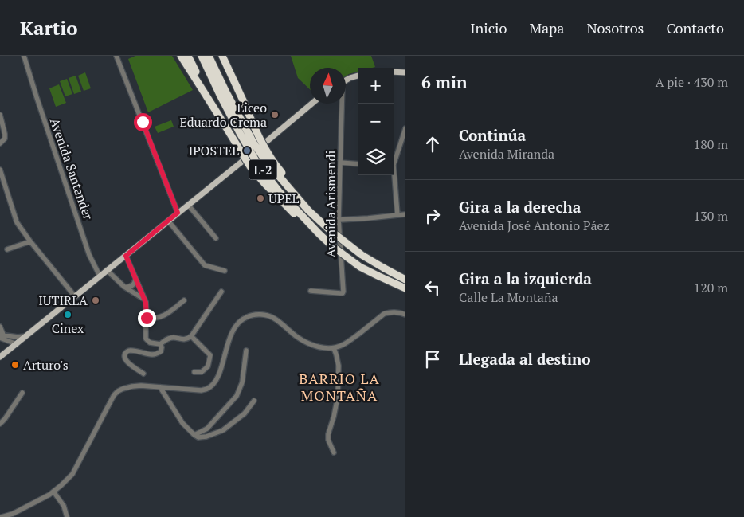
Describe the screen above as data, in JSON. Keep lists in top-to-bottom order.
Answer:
{
  "streets": {
    "highway": ["L-2"],
    "street": ["Avenida Santander", "Avenida Arismendi"]
  },
  "districts": ["BARRIO LA MONTAÑA"],
  "places": [
    "Liceo Eduardo Crema",
    "IPOSTEL",
    "UPEL",
    "IUTIRLA",
    "Cinex",
    "Arturo's"
  ],
  "north": "top",
  "page": {
    "header": "Kartio",
    "nav": [
      "Inicio",
      "Mapa",
      "Nosotros",
      "Contacto"
    ],
    "heading": ["6 min", "A pie · 430 m"],
    "map_buttons": ["+", "−"],
    "list": [
      ["Continúa", "Avenida Miranda", "180 m"],
      ["Gira a la derecha", "Avenida José Antonio Páez", "130 m"],
      ["Gira a la izquierda", "Calle La Montaña", "120 m"],
      "Llegada al destino"
    ]
  }
}
